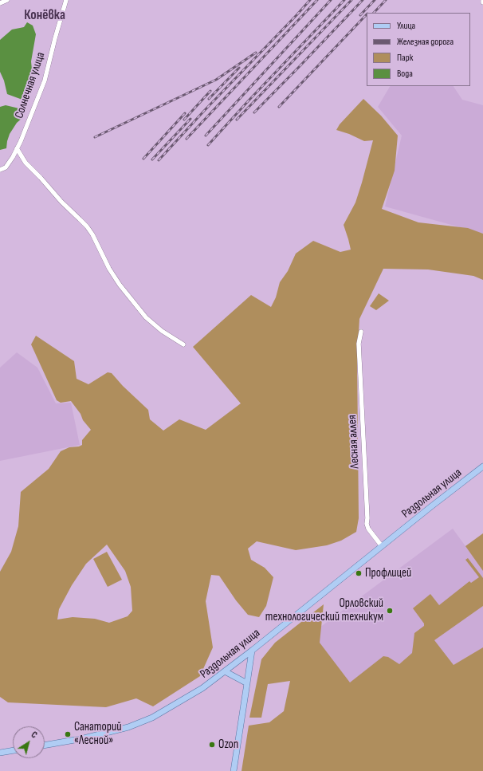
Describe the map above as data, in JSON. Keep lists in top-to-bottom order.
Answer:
{
  "streets": {
    "main road": ["Раздольная улица"],
    "street": ["Солнечная улица", "Лесная аллея"]
  },
  "crossings": [
    ["Лесная аллея", "Раздольная улица"]
  ],
  "districts": ["Конёвка"],
  "places": [
    "Профлицей",
    "Орловский технологический техникум",
    "Санаторий «Лесной»",
    "Ozon"
  ],
  "legend": [
    "Улица",
    "Железная дорога",
    "Парк",
    "Вода"
  ],
  "north": "top right"
}
